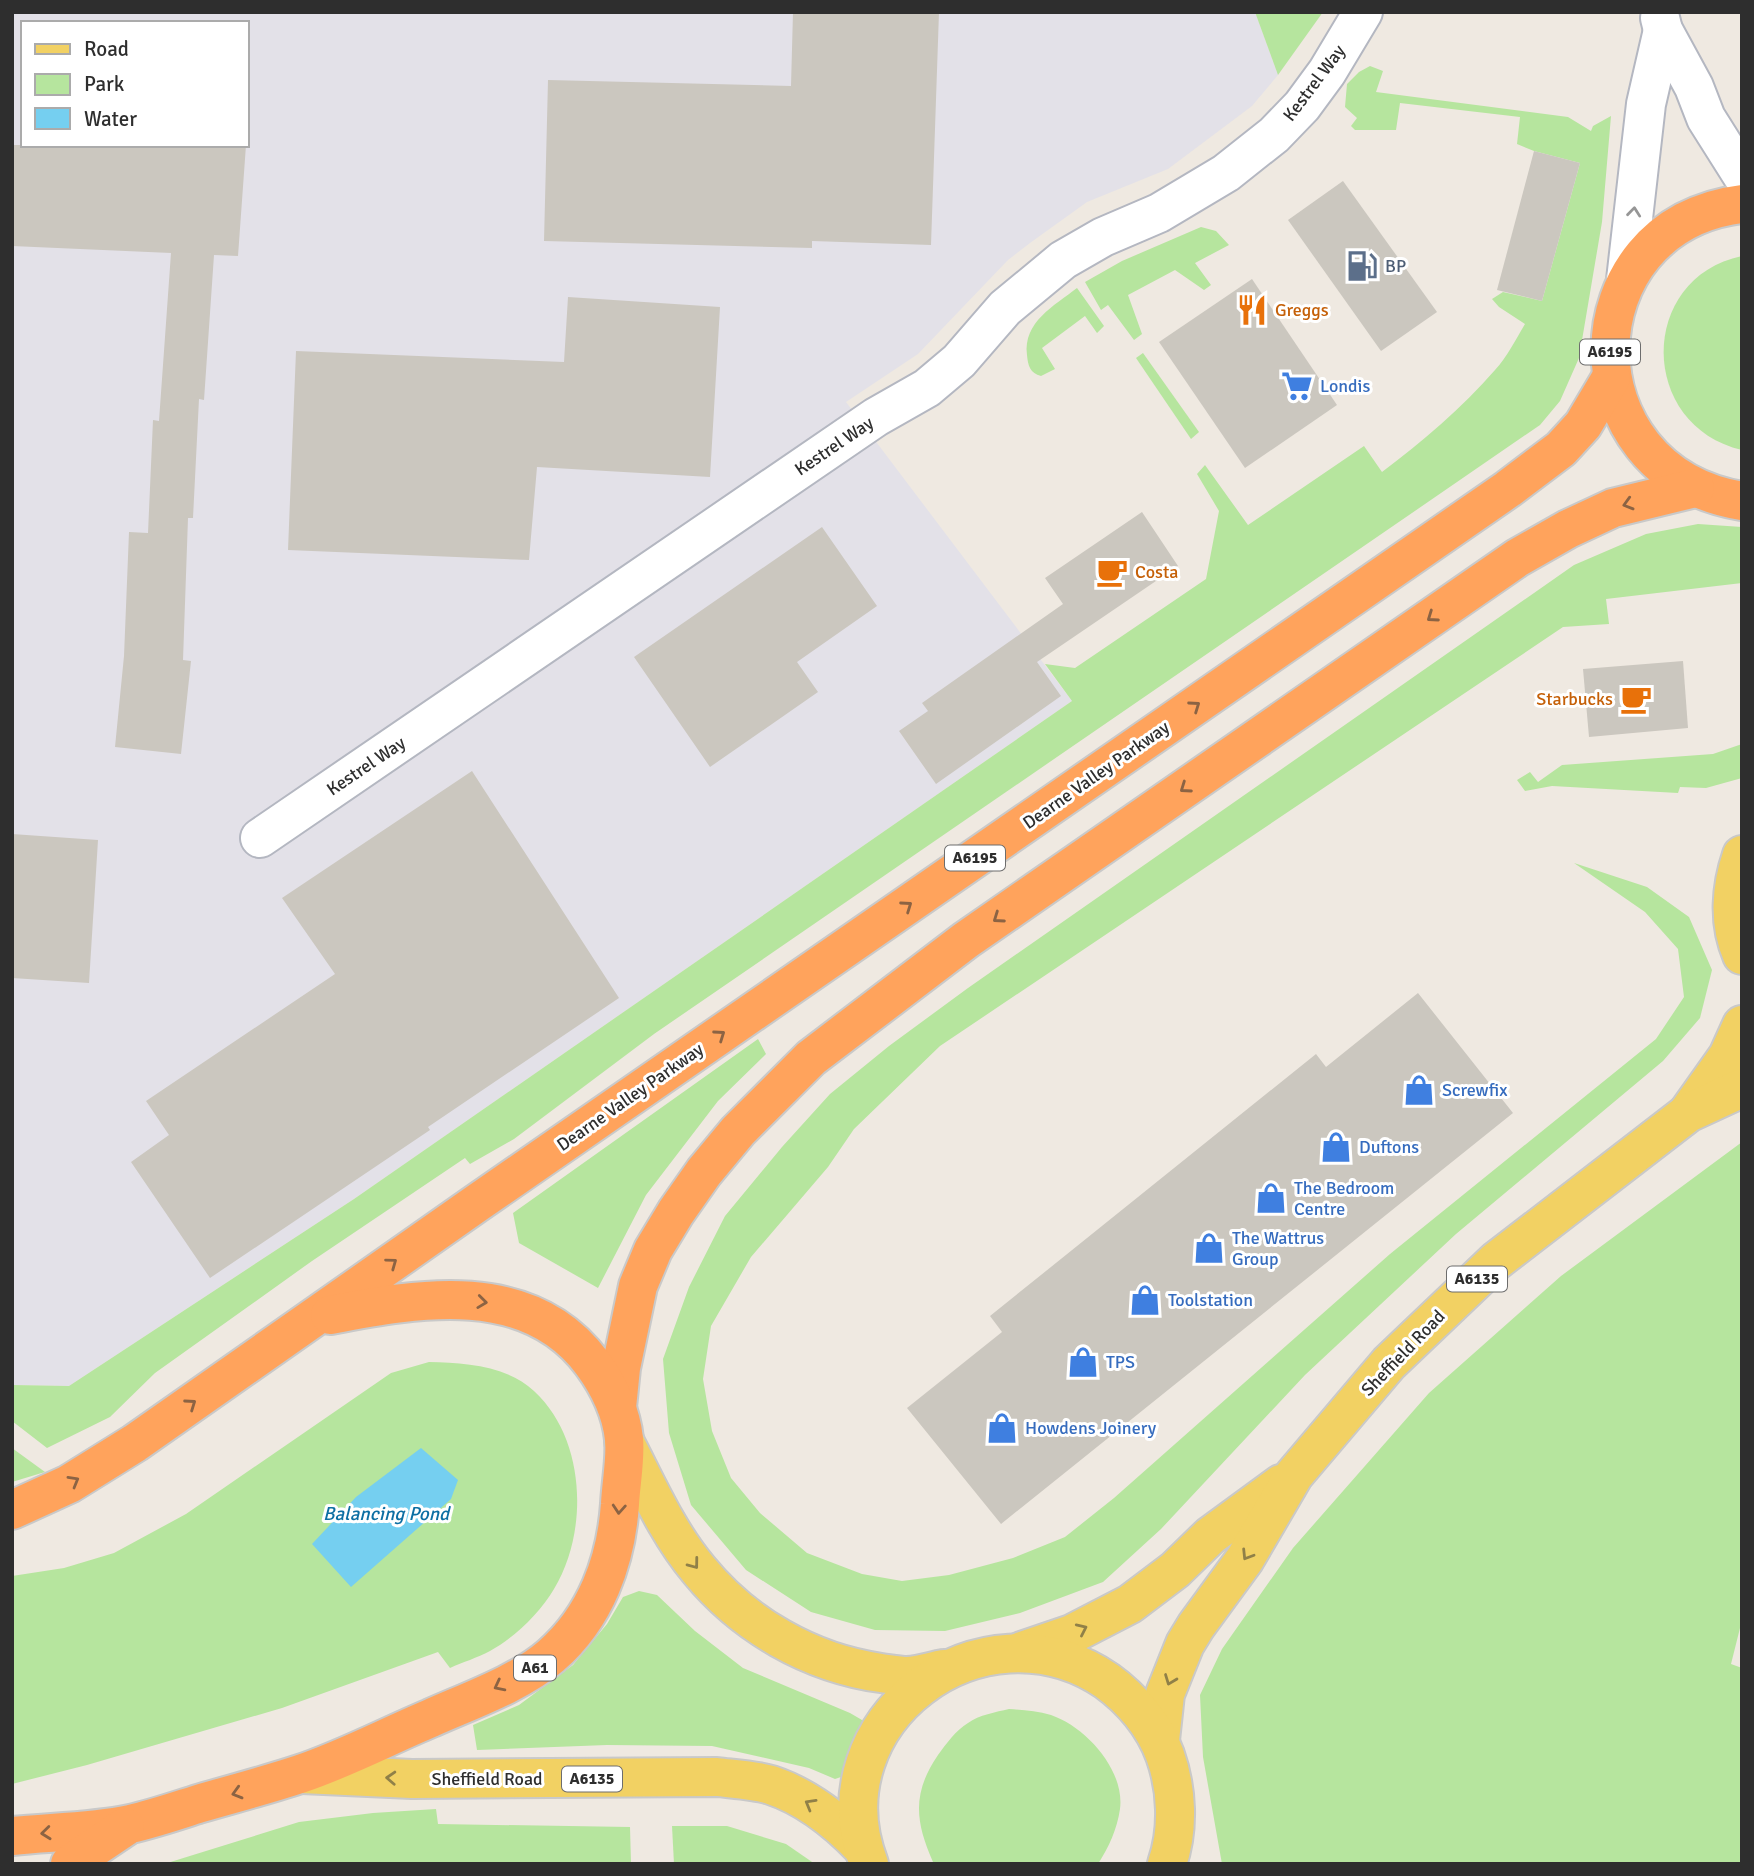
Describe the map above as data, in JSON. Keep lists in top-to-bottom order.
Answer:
{
  "streets": {
    "highway": ["A6195", "Dearne Valley Parkway", "A61"],
    "main road": ["A6135", "Sheffield Road"],
    "street": ["Kestrel Way"]
  },
  "crossings": [
    ["A6195", "Dearne Valley Parkway"],
    ["Sheffield Road", "A61"]
  ],
  "water": ["Balancing Pond"],
  "places": {
    "fuel station": ["BP"],
    "restaurant": ["Greggs"],
    "supermarket": ["Londis"],
    "cafe": ["Costa", "Starbucks"],
    "shop": [
      "Screwfix",
      "Duftons",
      "The Bedroom Centre",
      "The Wattrus Group",
      "Toolstation",
      "TPS",
      "Howdens Joinery"
    ]
  },
  "legend": ["Road", "Park", "Water"]
}
